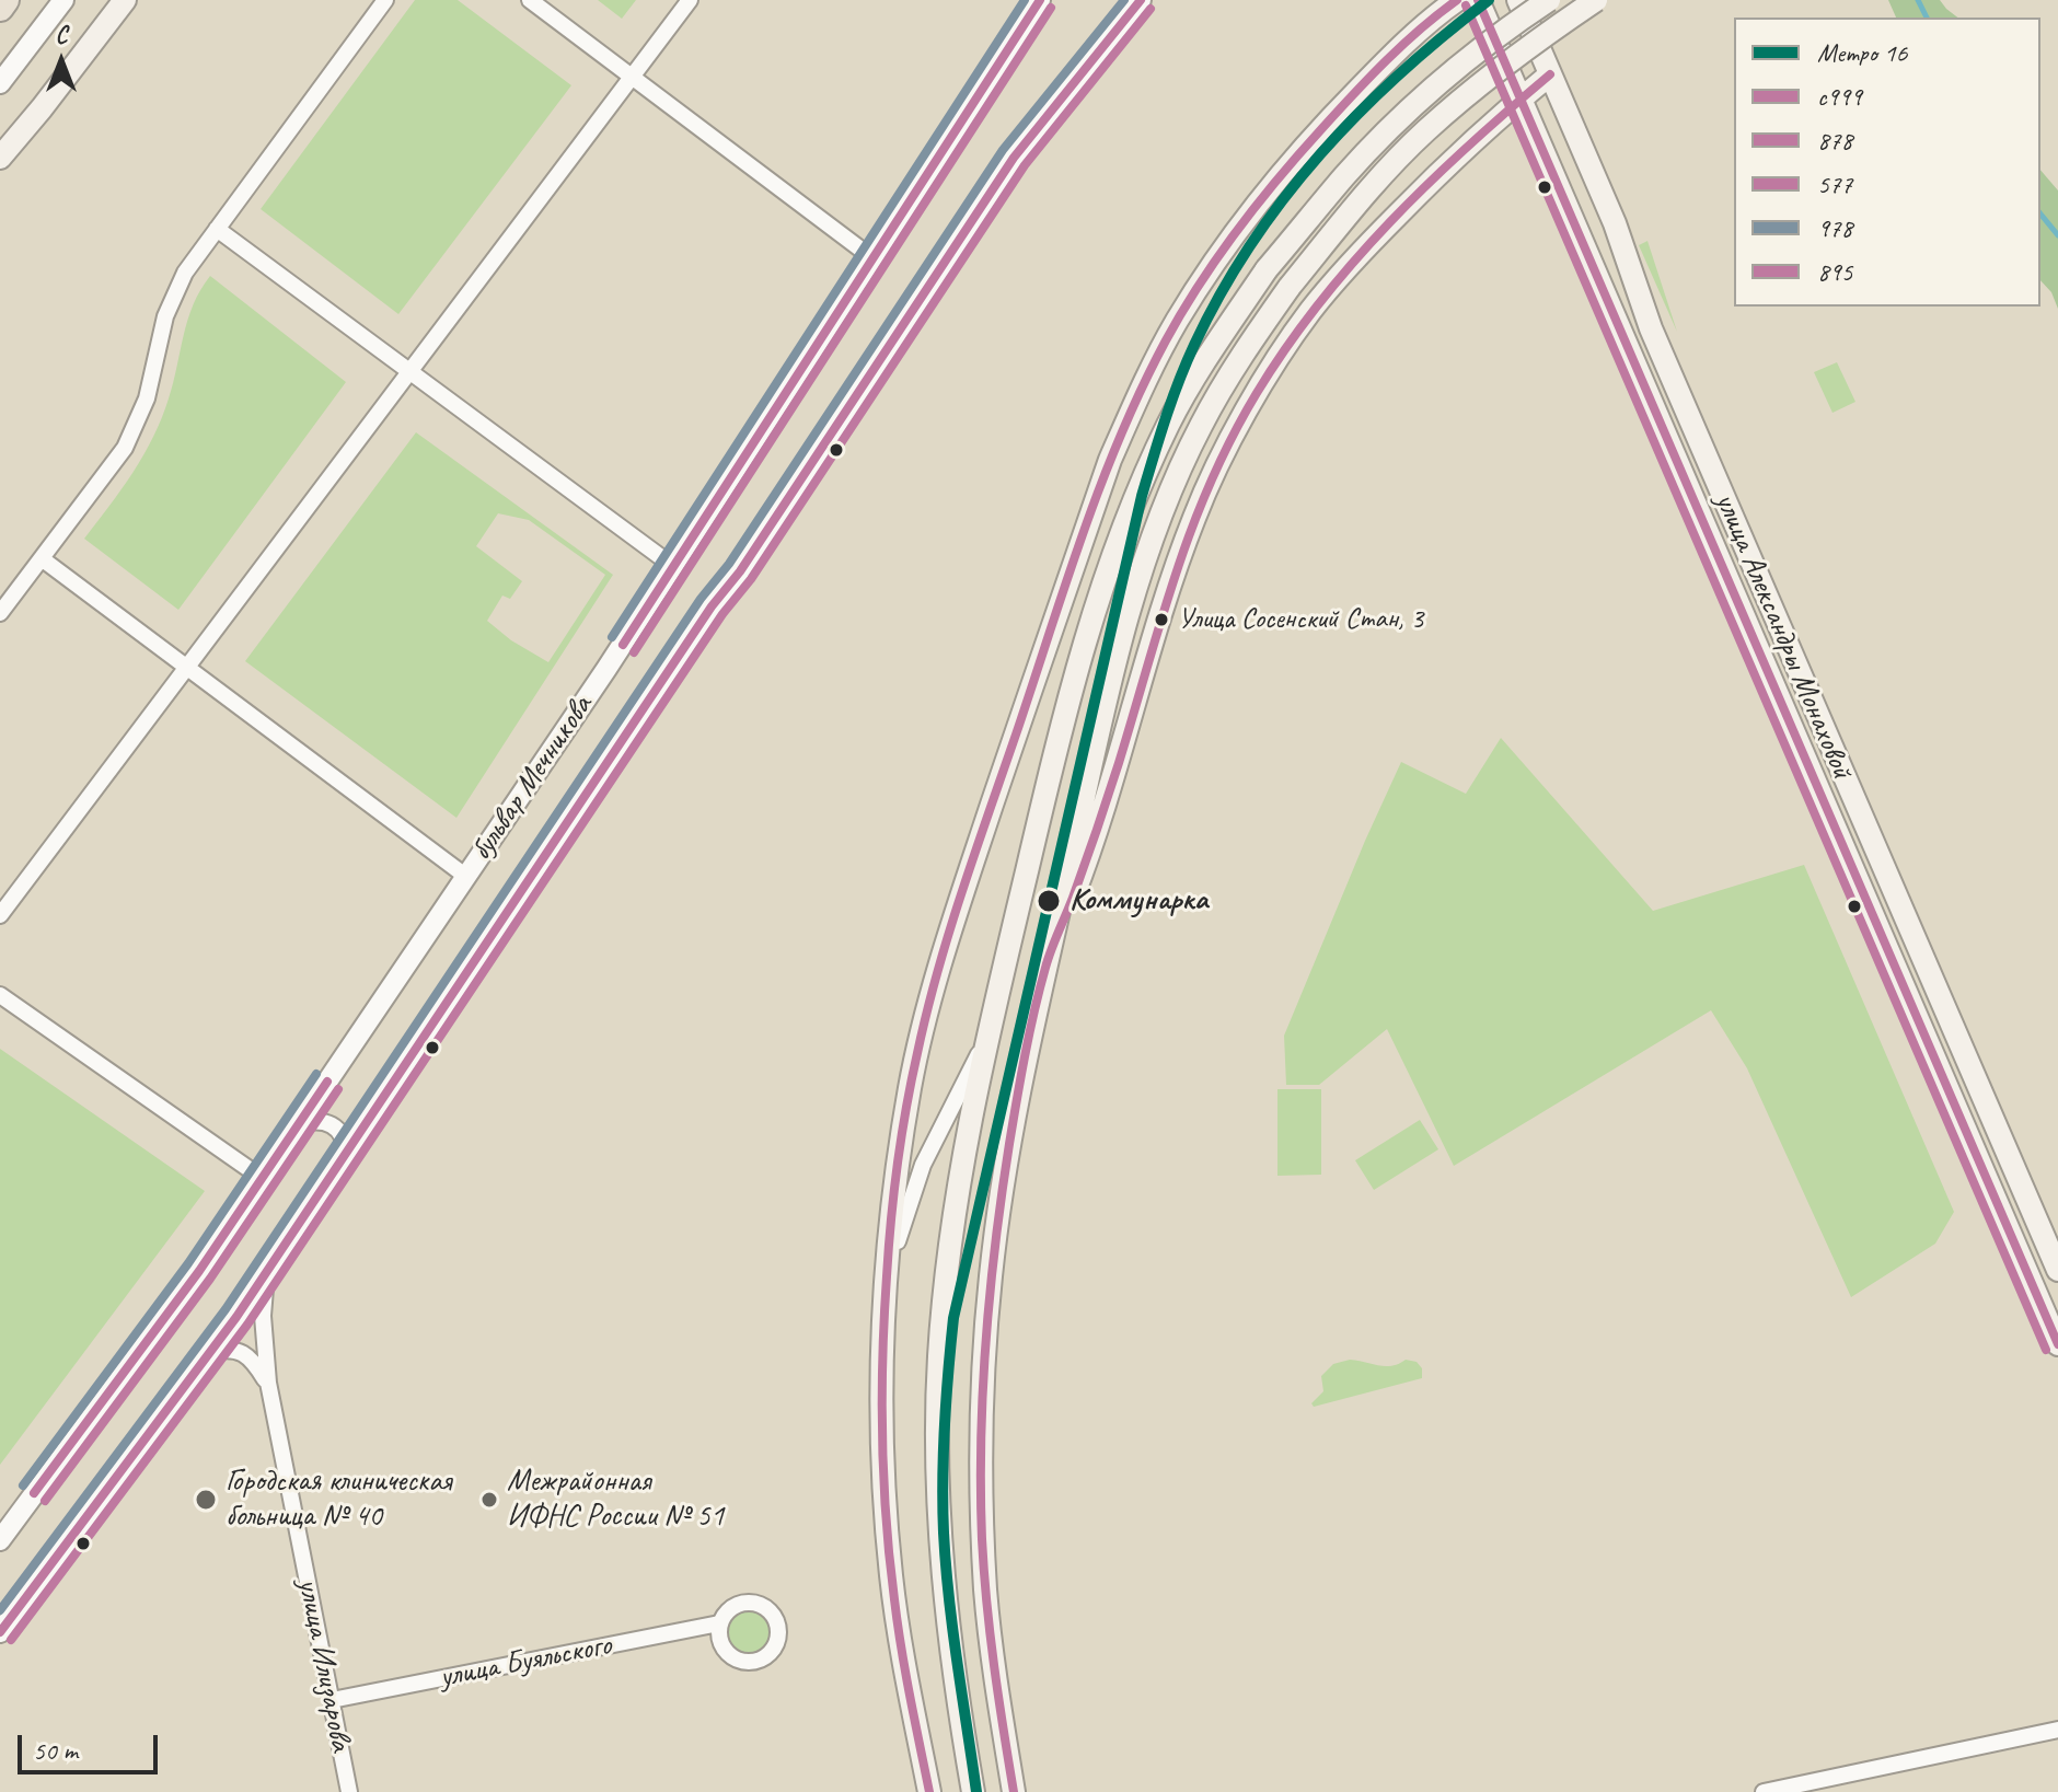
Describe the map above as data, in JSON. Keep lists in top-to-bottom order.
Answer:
{
  "streets": {
    "main road": ["улица Александры Монаховой"],
    "street": ["бульвар Мечникова", "улица Буяльского", "улица Илизарова"]
  },
  "crossings": [
    ["бульвар Мечникова", "улица Илизарова"],
    ["улица Буяльского", "улица Илизарова"]
  ],
  "places": [
    "Улица Сосенский Стан, 3",
    "Коммунарка",
    "Городская клиническая больница № 40",
    "Межрайонная ИФНС России № 51"
  ],
  "lines": [
    "metro line 16",
    "transit line с999",
    "transit line 878",
    "transit line 978",
    "transit line 895",
    "transit line 577"
  ],
  "legend": [
    "Метро 16",
    "с999",
    "878",
    "577",
    "978",
    "895"
  ],
  "scale_bar": "50 m",
  "north": "top"
}
